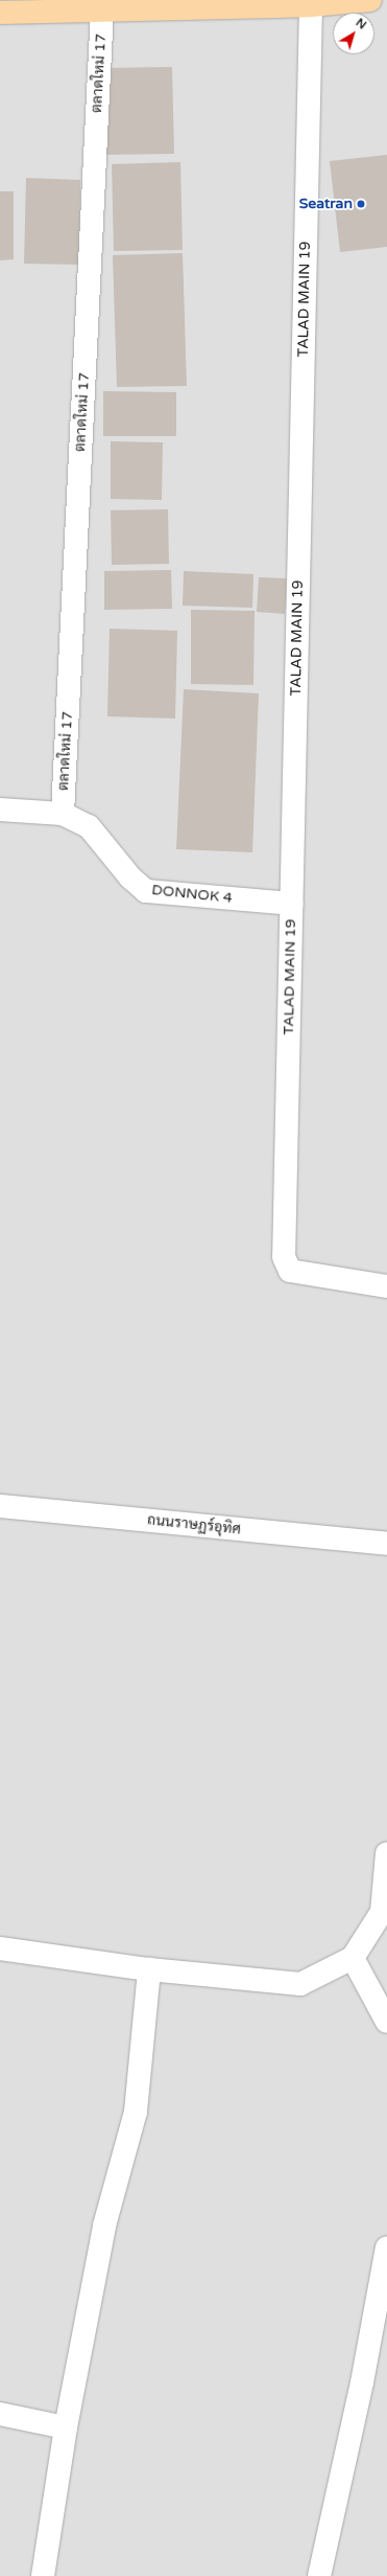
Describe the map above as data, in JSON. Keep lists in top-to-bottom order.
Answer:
{
  "streets": {
    "street": [
      "ตลาดใหม่ 17",
      "TALAD MAIN 19",
      "DONNOK 4",
      "ถนนราษฏร์อุทิศ"
    ]
  },
  "crossings": [
    ["ตลาดใหม่ 17", "DONNOK 4"],
    ["TALAD MAIN 19", "DONNOK 4"]
  ],
  "places": ["Seatran"],
  "north": "top right"
}
